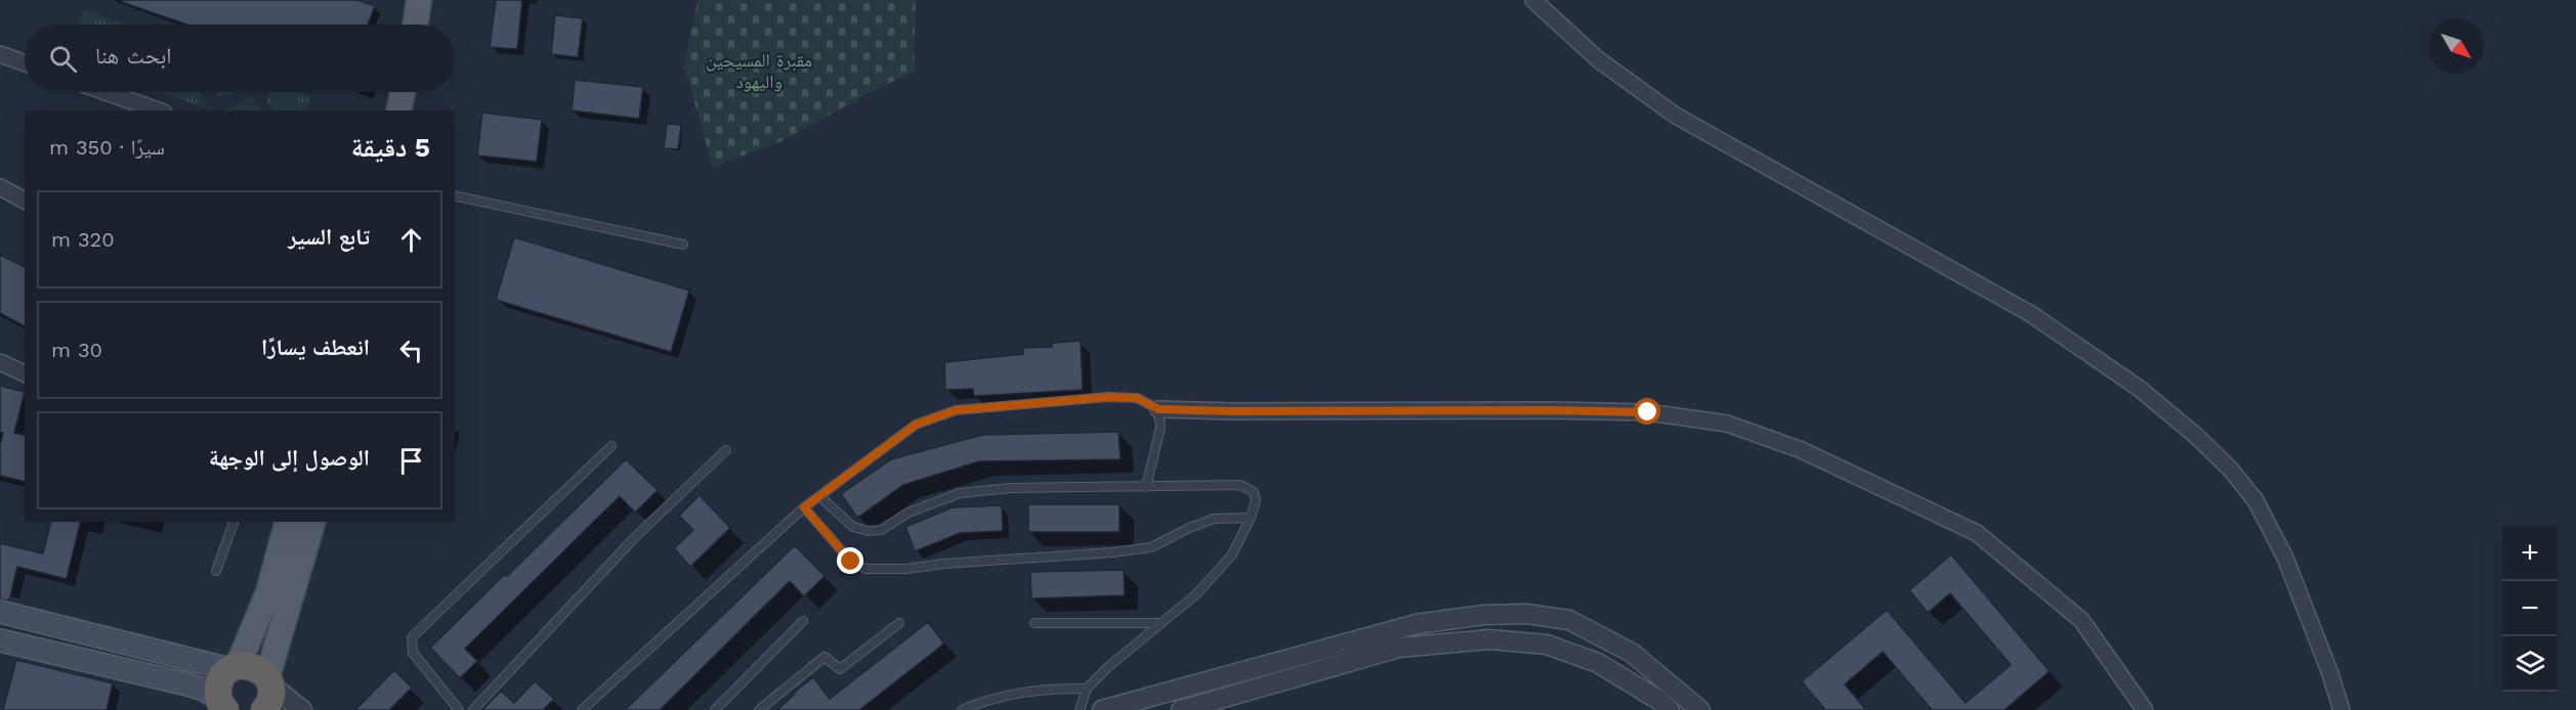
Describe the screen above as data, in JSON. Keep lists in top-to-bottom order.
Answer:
{
  "parks": ["مقبرة المسيحين واليهود"],
  "north": "bottom right",
  "page": {
    "search": "ابحث هنا",
    "heading": ["5 دقيقة", "سيرًا · 350 m"],
    "list": [
      ["تابع السير", "320 m"],
      ["انعطف يسارًا", "30 m"],
      "الوصول إلى الوجهة"
    ],
    "map_buttons": ["+", "−"]
  }
}
